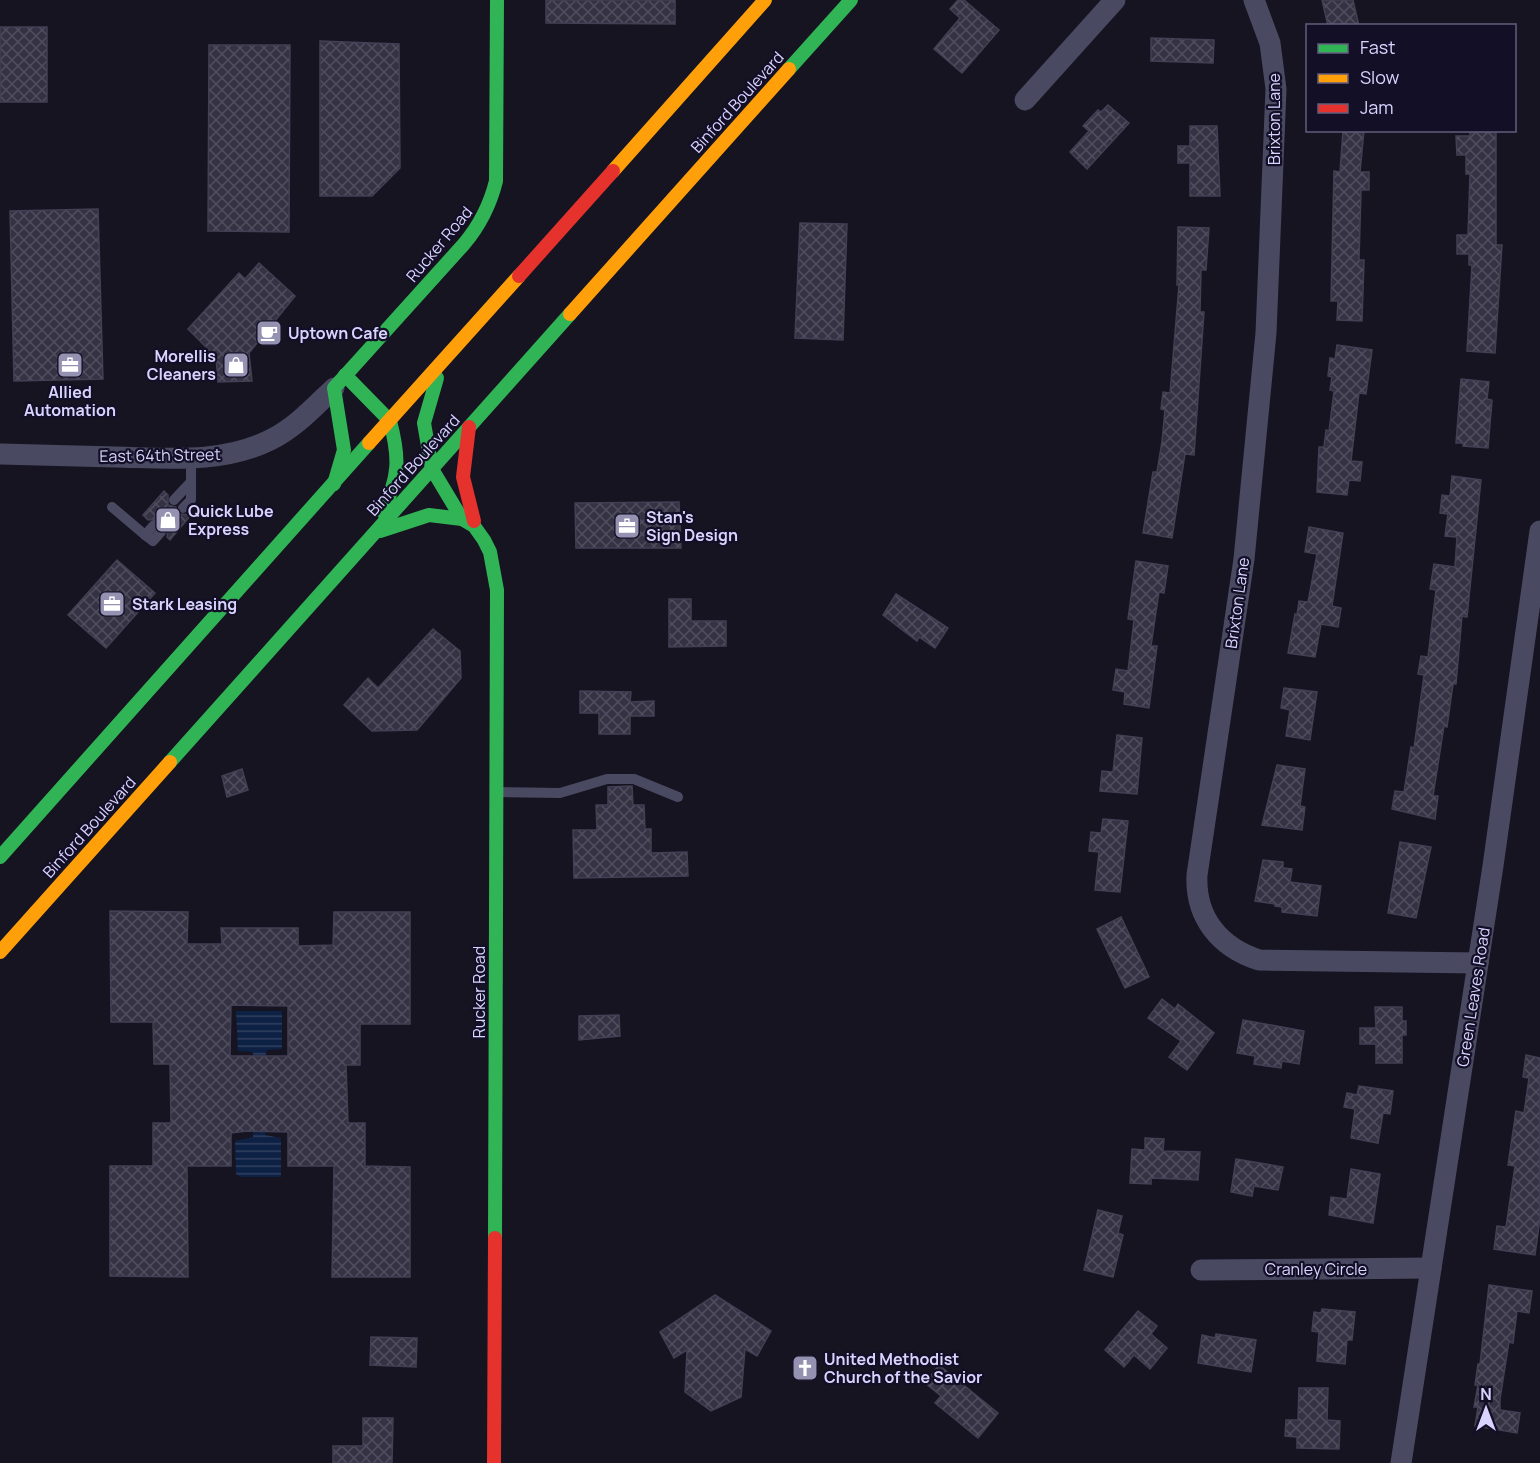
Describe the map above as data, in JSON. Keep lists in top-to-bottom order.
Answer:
{
  "streets": {
    "main road": ["Binford Boulevard", "Rucker Road"],
    "street": [
      "Brixton Lane",
      "East 64th Street",
      "Green Leaves Road",
      "Cranley Circle"
    ]
  },
  "crossings": [
    ["Binford Boulevard", "Rucker Road"],
    ["Brixton Lane", "Green Leaves Road"],
    ["Rucker Road", "East 64th Street"],
    ["Green Leaves Road", "Cranley Circle"]
  ],
  "places": {
    "cafe": ["Uptown Cafe"],
    "office": ["Allied Automation", "Stan's Sign Design", "Stark Leasing"],
    "shop": ["Morellis Cleaners", "Quick Lube Express"],
    "church": ["United Methodist Church of the Savior"]
  },
  "legend": ["Fast", "Slow", "Jam"],
  "north": "top"
}
